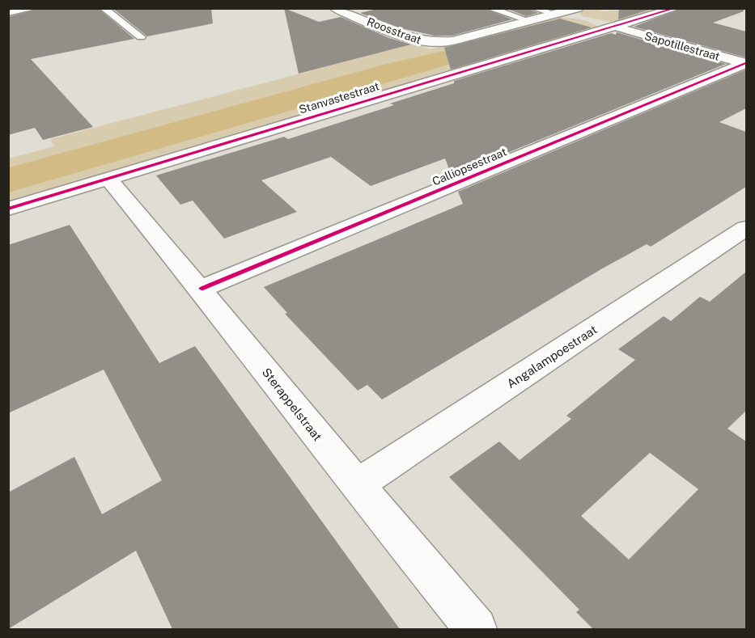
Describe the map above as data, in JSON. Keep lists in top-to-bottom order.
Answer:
{
  "streets": {
    "street": [
      "Roosstraat",
      "Sapotillestraat",
      "Stanvastestraat",
      "Calliopsestraat",
      "Angalampoestraat",
      "Sterappelstraat"
    ]
  },
  "crossings": [
    ["Roosstraat", "Sapotillestraat"],
    ["Sapotillestraat", "Stanvastestraat"],
    ["Sapotillestraat", "Calliopsestraat"],
    ["Stanvastestraat", "Sterappelstraat"],
    ["Calliopsestraat", "Sterappelstraat"],
    ["Angalampoestraat", "Sterappelstraat"]
  ]
}
